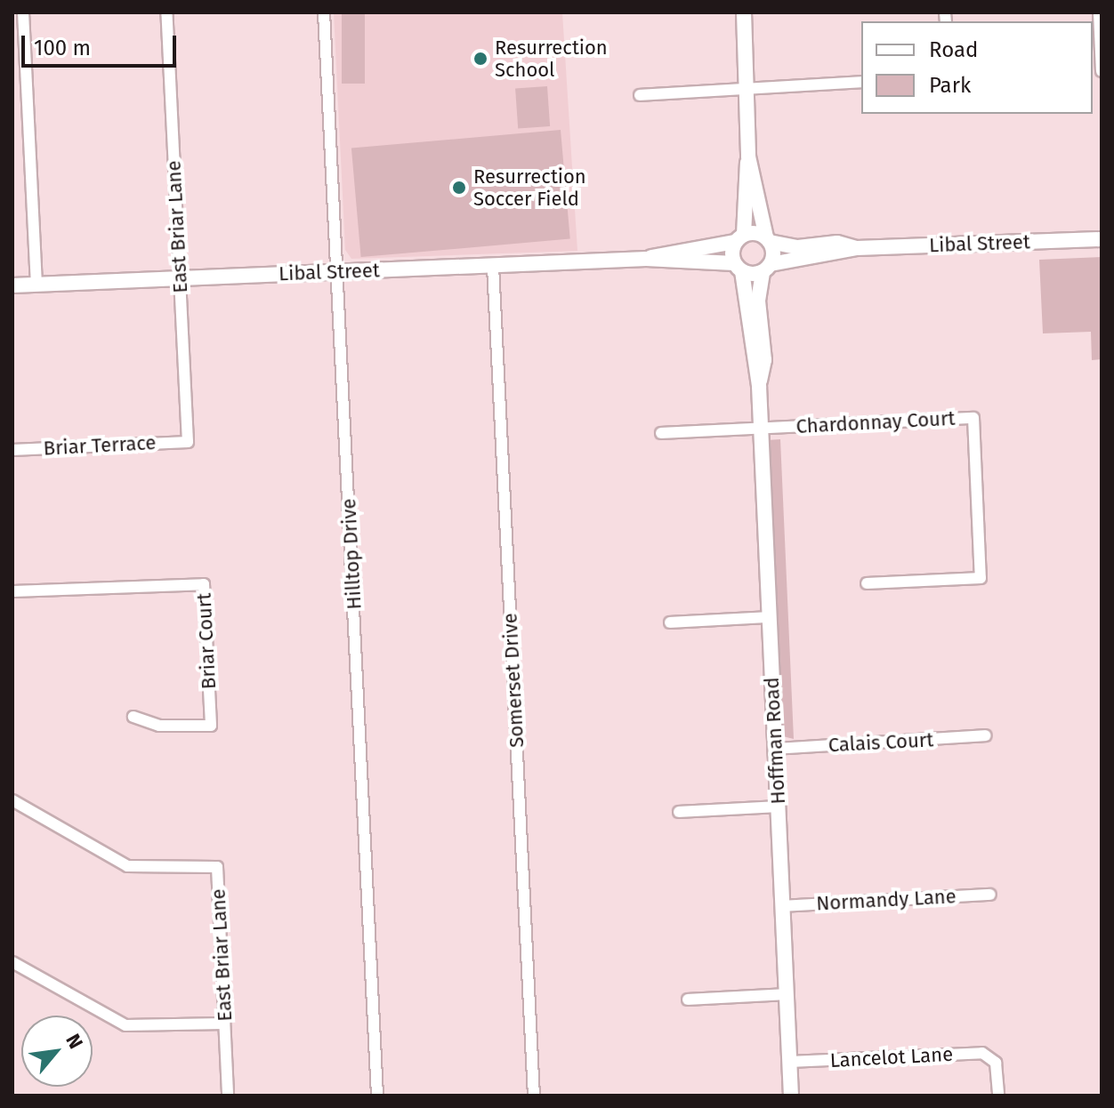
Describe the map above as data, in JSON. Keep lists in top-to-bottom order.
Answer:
{
  "streets": {
    "street": [
      "East Briar Lane",
      "Libal Street",
      "Chardonnay Court",
      "Briar Terrace",
      "Hilltop Drive",
      "Briar Court",
      "Somerset Drive",
      "Hoffman Road",
      "Calais Court",
      "Normandy Lane",
      "Lancelot Lane"
    ]
  },
  "crossings": [
    ["East Briar Lane", "Libal Street"],
    ["East Briar Lane", "Briar Terrace"],
    ["Libal Street", "Hilltop Drive"],
    ["Libal Street", "Somerset Drive"],
    ["Libal Street", "Hoffman Road"],
    ["Chardonnay Court", "Hoffman Road"],
    ["Hoffman Road", "Calais Court"],
    ["Hoffman Road", "Normandy Lane"],
    ["Hoffman Road", "Lancelot Lane"]
  ],
  "places": ["Resurrection School", "Resurrection Soccer Field"],
  "legend": ["Road", "Park"],
  "scale_bar": "100 m",
  "north": "top right"
}
